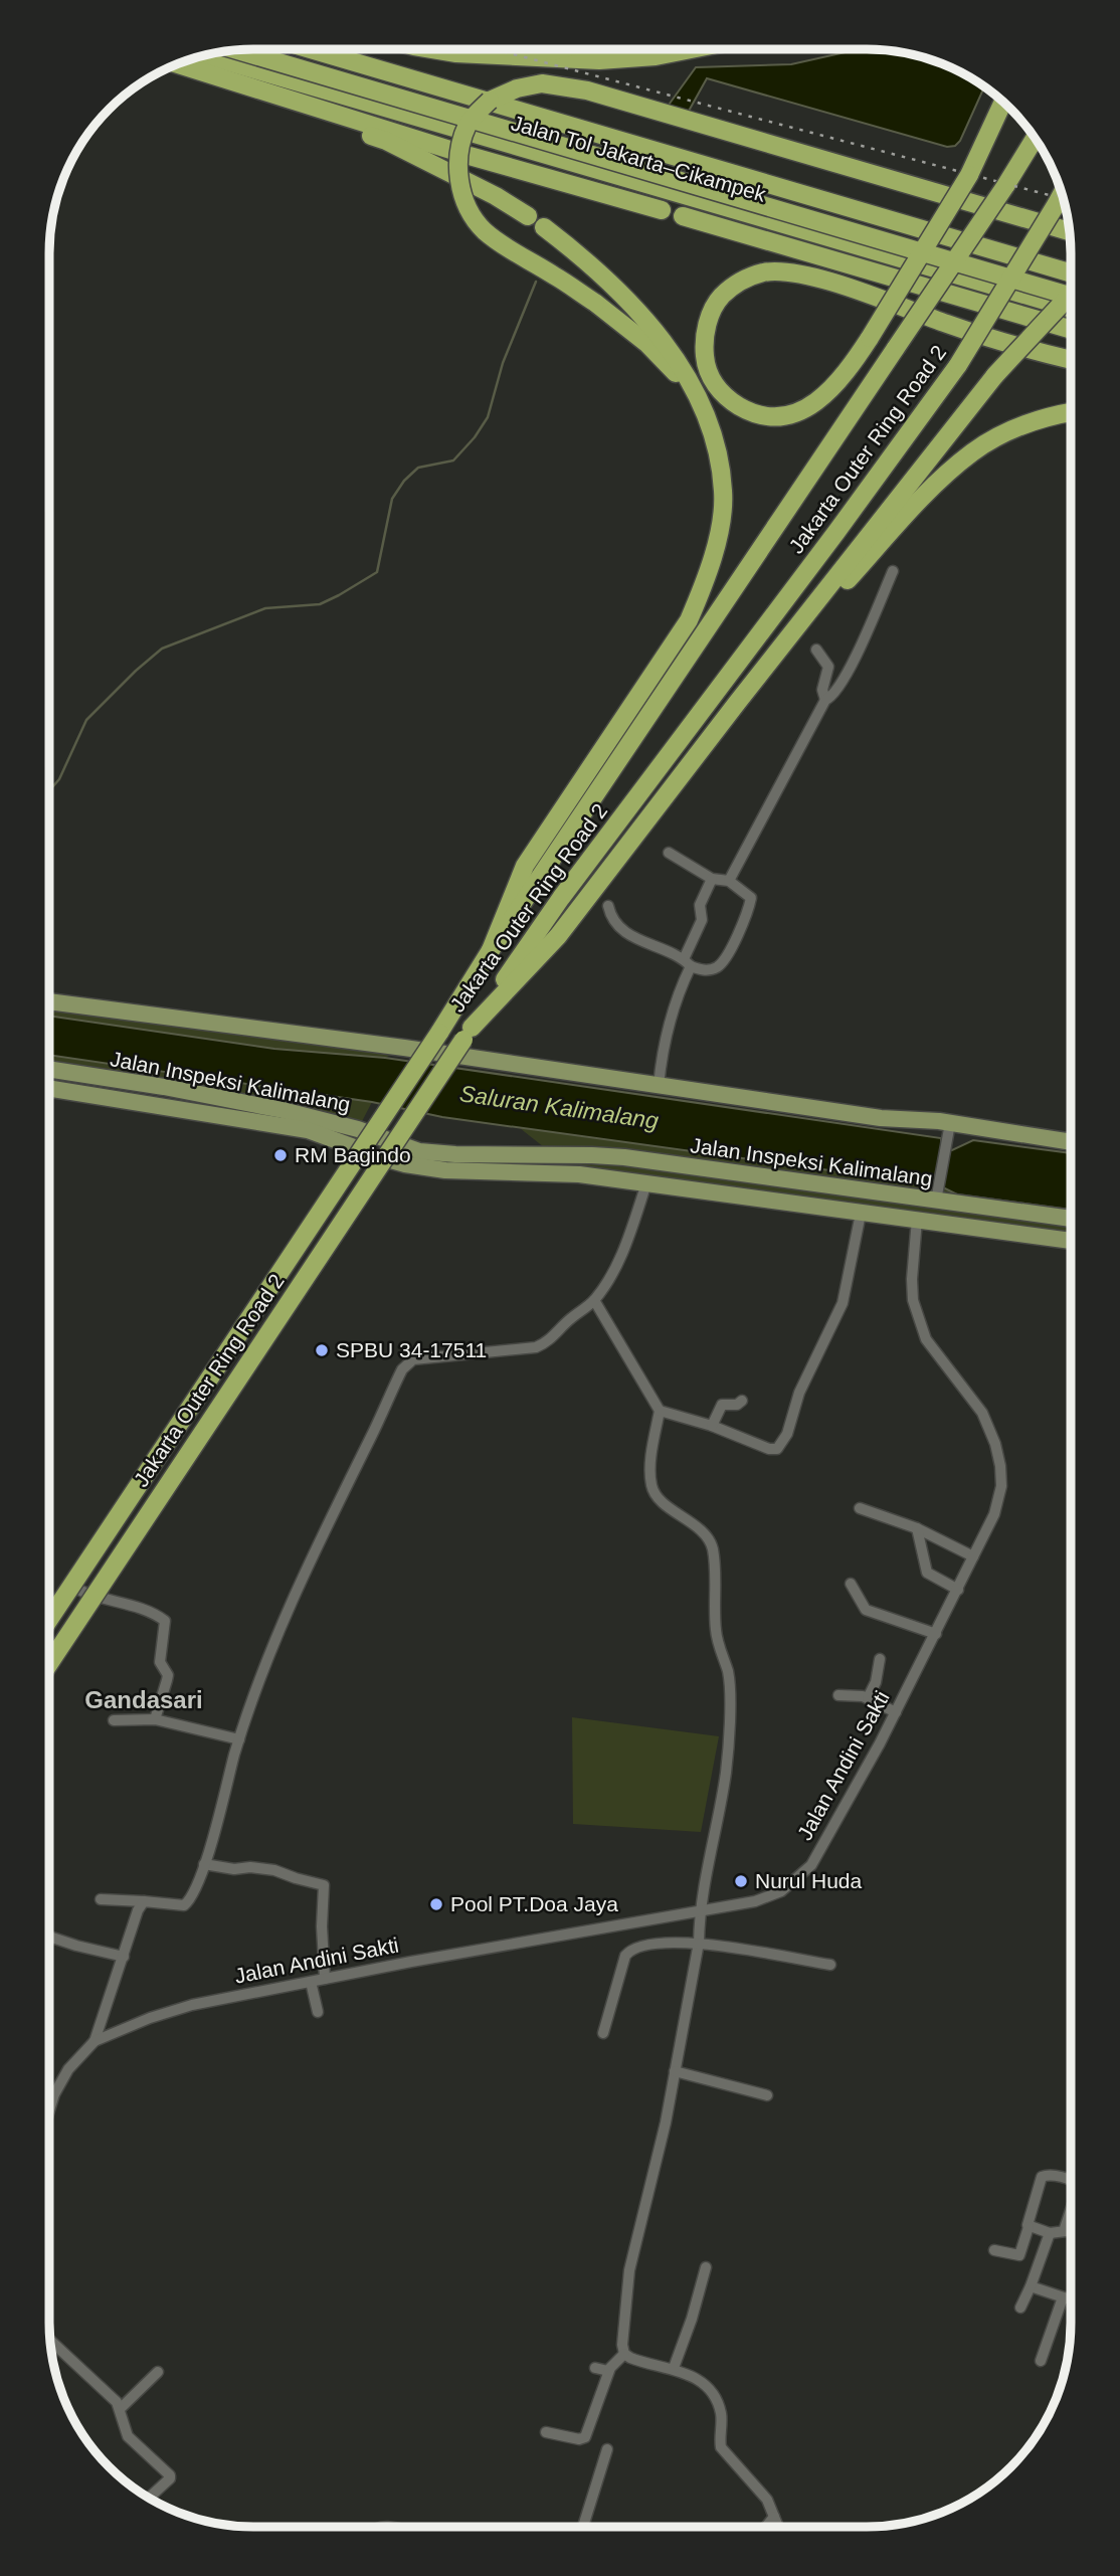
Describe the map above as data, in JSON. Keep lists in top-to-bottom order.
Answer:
{
  "streets": {
    "highway": ["Jalan Tol Jakarta–Cikampek", "Jakarta Outer Ring Road 2"],
    "main road": ["Jalan Inspeksi Kalimalang"],
    "street": ["Jalan Andini Sakti"]
  },
  "crossings": [
    ["Jalan Inspeksi Kalimalang", "Jalan Andini Sakti"]
  ],
  "districts": ["Gandasari"],
  "water": ["Saluran Kalimalang"],
  "places": [
    "RM Bagindo",
    "SPBU 34-17511",
    "Nurul Huda",
    "Pool PT.Doa Jaya"
  ]
}
